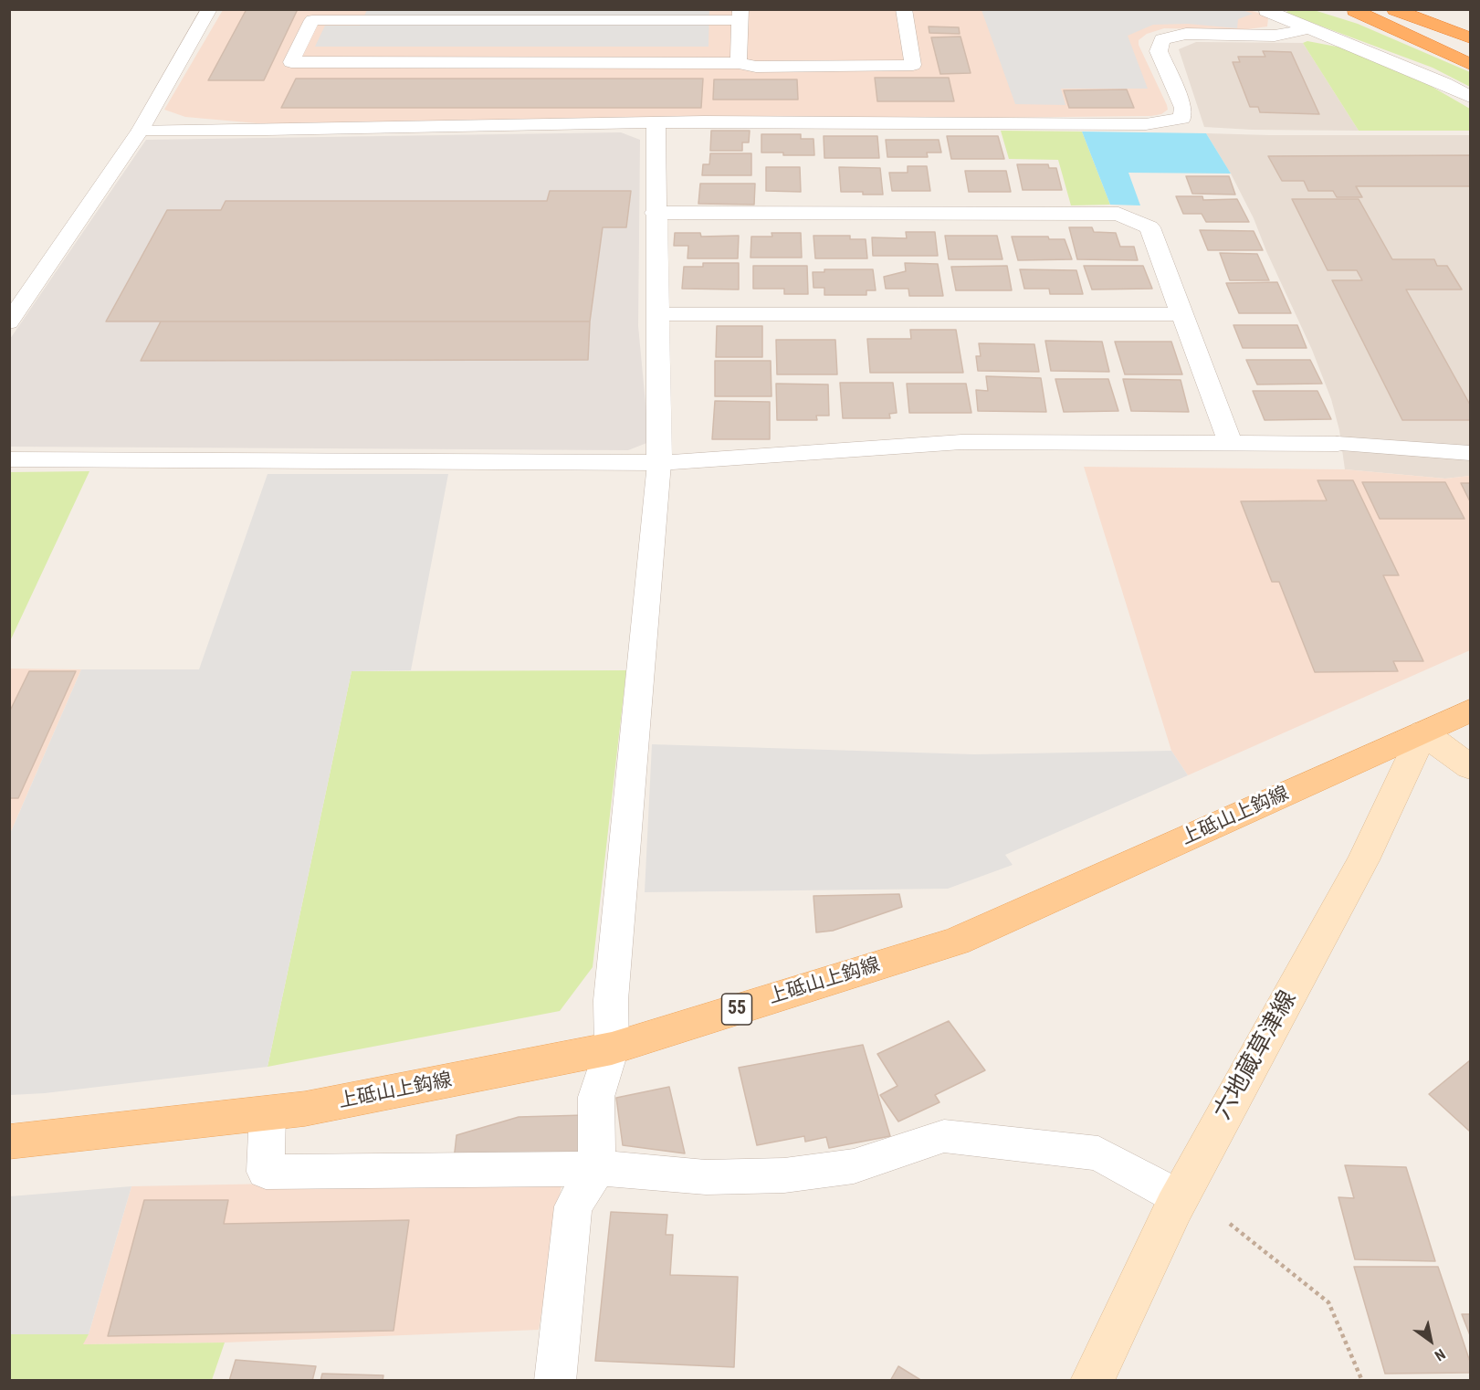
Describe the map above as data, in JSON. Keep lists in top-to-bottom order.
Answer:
{
  "streets": {
    "main road": ["上砥山上鈎線", "55", "六地蔵草津線"]
  },
  "crossings": [
    ["上砥山上鈎線", "六地蔵草津線"]
  ],
  "north": "bottom right"
}
